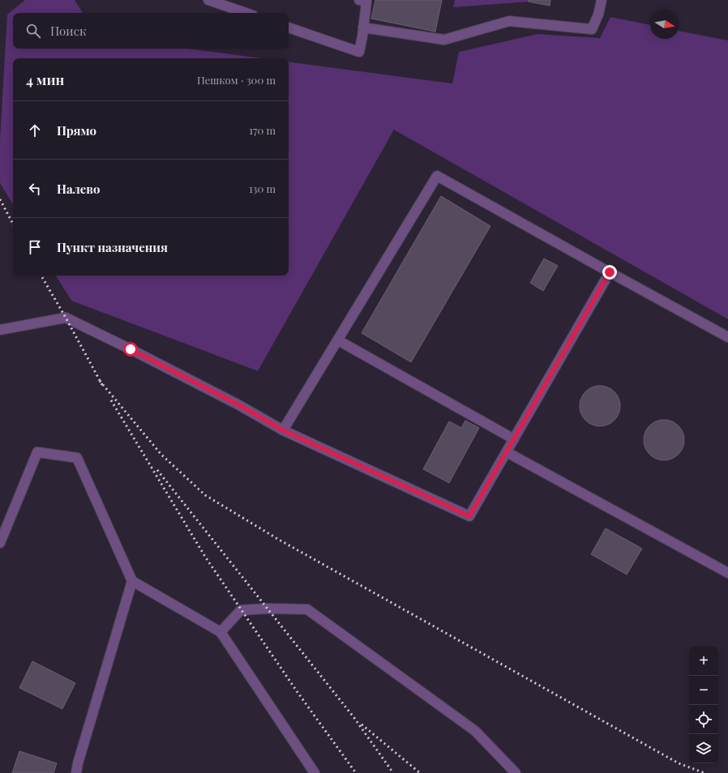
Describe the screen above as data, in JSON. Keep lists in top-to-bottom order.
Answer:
{
  "north": "right",
  "page": {
    "search": "Поиск",
    "heading": ["4 мин", "Пешком · 300 m"],
    "list": [
      ["Прямо", "170 m"],
      ["Налево", "130 m"],
      "Пункт назначения"
    ],
    "map_buttons": ["+", "−"]
  }
}
